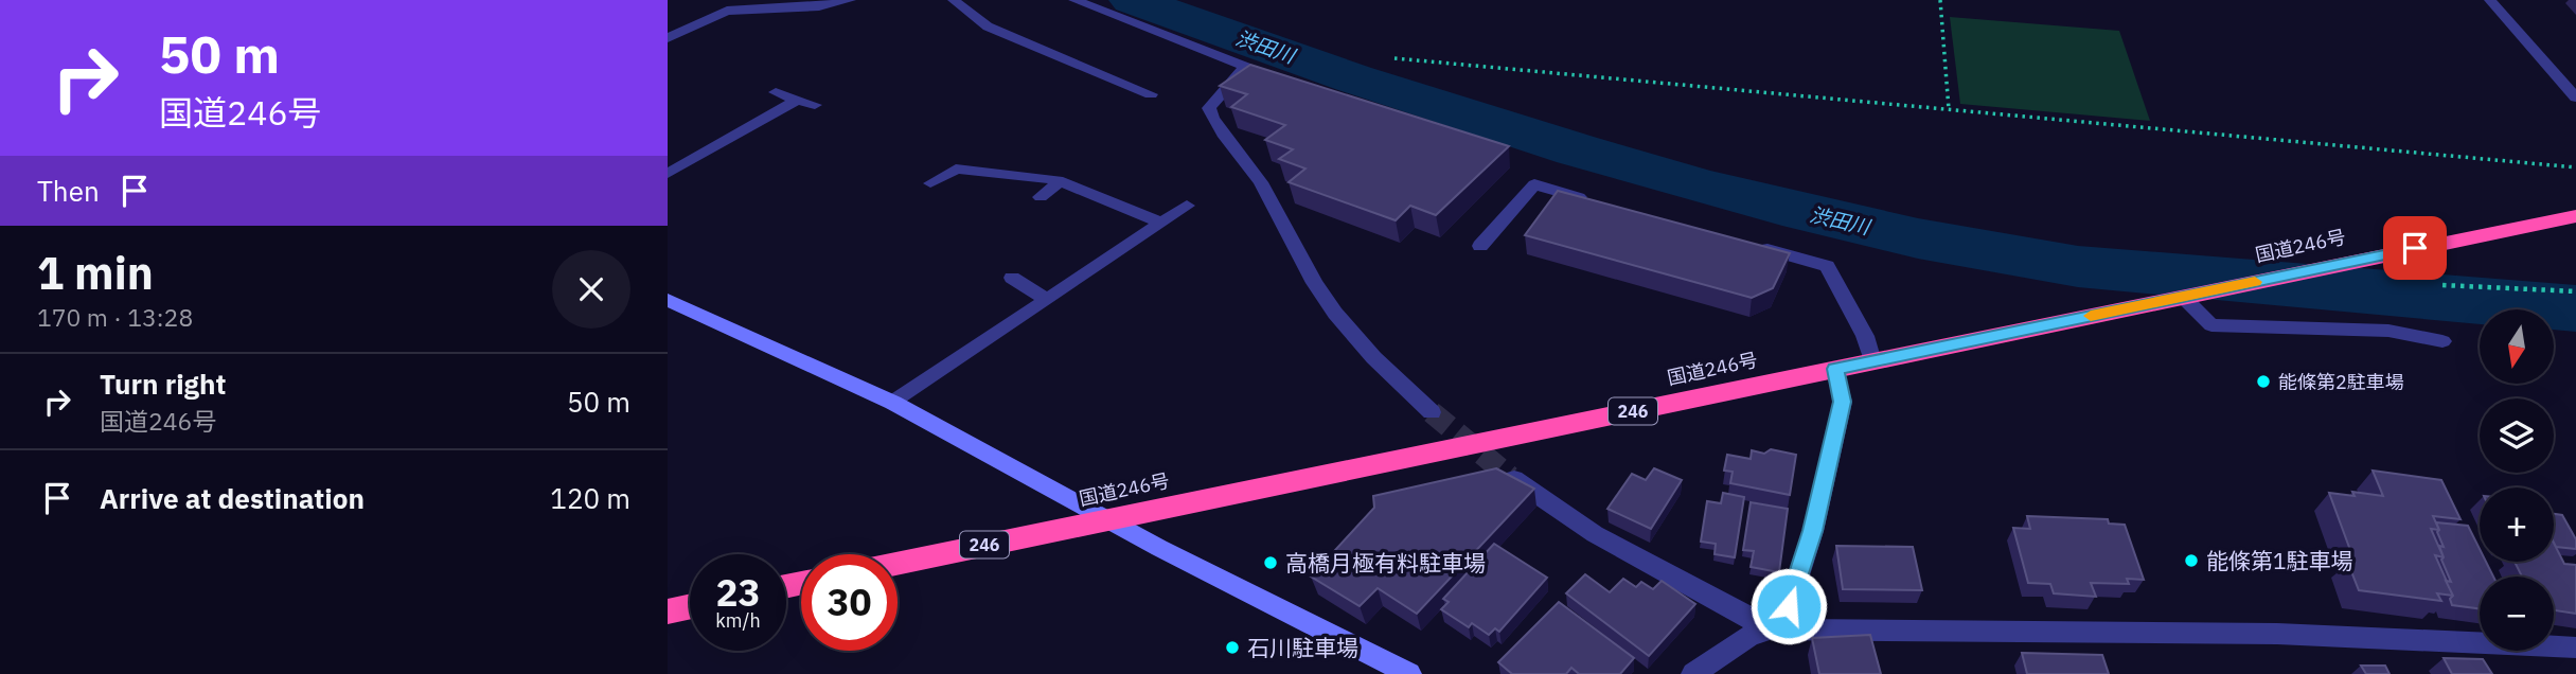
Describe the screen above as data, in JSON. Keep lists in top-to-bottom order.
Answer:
{
  "streets": {
    "highway": ["国道246号", "246"]
  },
  "water": ["渋田川"],
  "places": [
    "能條第2駐車場",
    "能條第1駐車場",
    "高橋月極有料駐車場",
    "石川駐車場"
  ],
  "north": "bottom",
  "page": {
    "turn": ["50 m", "国道246号"],
    "then": "Then",
    "heading": ["1 min", "170 m · 13:28"],
    "map_buttons": ["+", "−"],
    "list": [
      {
        "name": "Turn right",
        "note": "国道246号",
        "value": "50 m"
      },
      {
        "name": "Arrive at destination",
        "value": "120 m"
      }
    ],
    "speed": "23 km/h",
    "limit": "30"
  }
}
